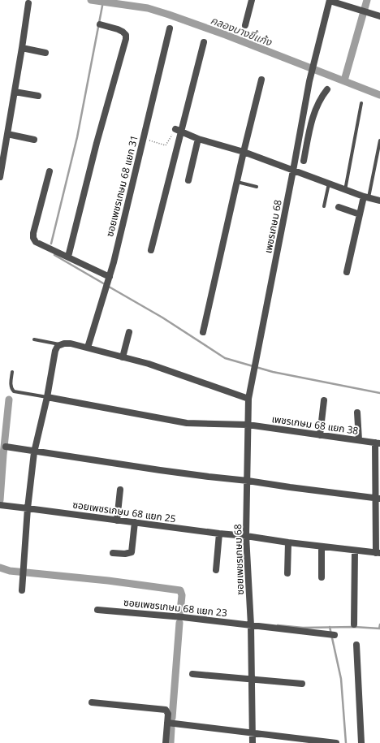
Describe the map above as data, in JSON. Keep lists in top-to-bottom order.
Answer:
{
  "streets": {
    "street": [
      "ซอยเพชรเกษม 68 แยก 31",
      "เพชรเกษม 68",
      "เพชรเกษม 68 แยก 38",
      "ซอยเพชรเกษม 68 แยก 25",
      "ซอยเพชรเกษม 68",
      "ซอยเพชรเกษม 68 แยก 23"
    ]
  },
  "crossings": [
    ["เพชรเกษม 68", "ซอยเพชรเกษม 68"],
    ["เพชรเกษม 68 แยก 38", "ซอยเพชรเกษม 68"],
    ["ซอยเพชรเกษม 68 แยก 25", "ซอยเพชรเกษม 68"],
    ["ซอยเพชรเกษม 68", "ซอยเพชรเกษม 68 แยก 23"]
  ],
  "water": ["คลองบางขี้แก้ง"]
}
